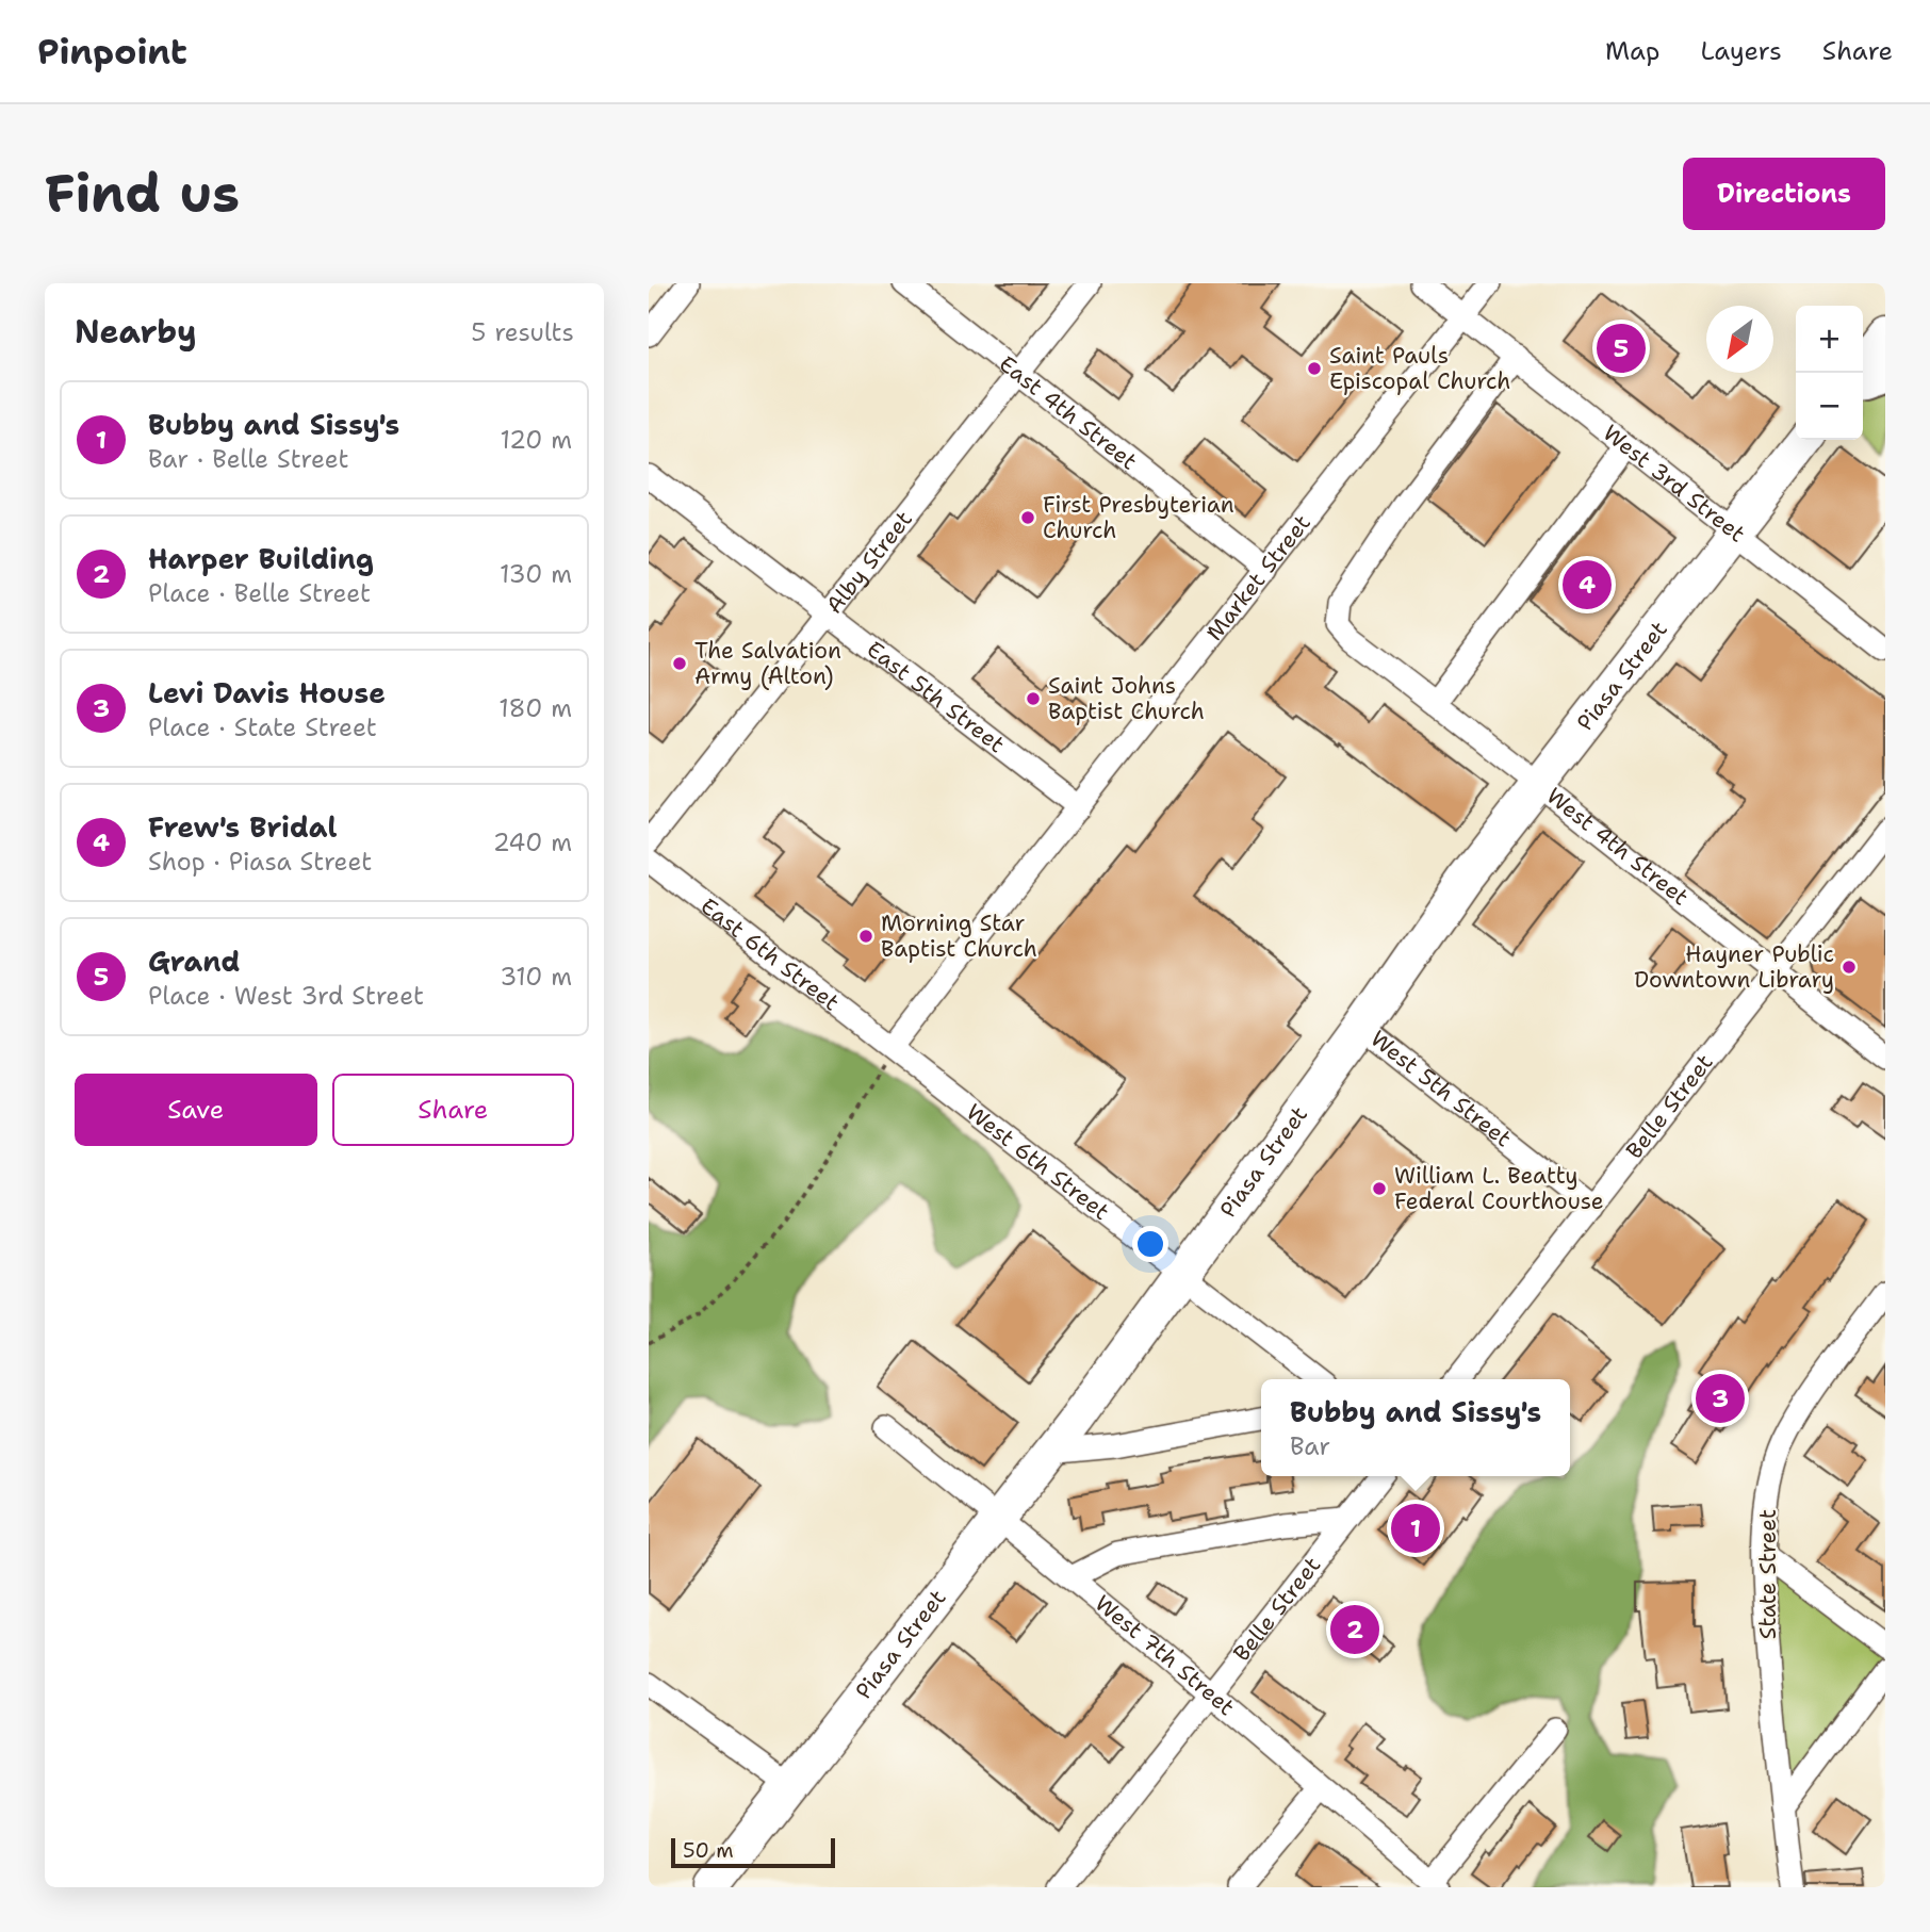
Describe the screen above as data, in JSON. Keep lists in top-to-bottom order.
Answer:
{
  "streets": {
    "highway": ["Piasa Street"],
    "street": [
      "East 4th Street",
      "West 3rd Street",
      "Alby Street",
      "Market Street",
      "East 5th Street",
      "West 4th Street",
      "East 6th Street",
      "West 5th Street",
      "Belle Street",
      "West 6th Street",
      "State Street",
      "West 7th Street"
    ]
  },
  "crossings": [
    ["East 4th Street", "Alby Street"],
    ["East 4th Street", "Market Street"],
    ["West 3rd Street", "Market Street"],
    ["West 3rd Street", "Piasa Street"],
    ["West 3rd Street", "West 4th Street"],
    ["Alby Street", "East 5th Street"],
    ["Market Street", "East 5th Street"],
    ["Market Street", "East 6th Street"],
    ["Market Street", "West 6th Street"],
    ["Piasa Street", "West 4th Street"],
    ["Piasa Street", "West 5th Street"],
    ["Piasa Street", "West 6th Street"],
    ["Piasa Street", "West 7th Street"],
    ["West 4th Street", "Belle Street"],
    ["East 6th Street", "West 6th Street"],
    ["West 5th Street", "Belle Street"],
    ["Belle Street", "West 7th Street"]
  ],
  "places": [
    "Saint Pauls Episcopal Church",
    "First Presbyterian Church",
    "The Salvation Army (Alton)",
    "Saint Johns Baptist Church",
    "Morning Star Baptist Church",
    "Hayner Public Downtown Library",
    "William L. Beatty Federal Courthouse"
  ],
  "scale_bar": "50 m",
  "north": "bottom left",
  "page": {
    "header": "Pinpoint",
    "nav": ["Map", "Layers", "Share"],
    "buttons": [
      "Directions",
      ["Save", "Share"]
    ],
    "title": "Find us",
    "heading": ["Nearby", "5 results"],
    "map_buttons": ["+", "−"],
    "pins": [
      "5",
      "4",
      "3",
      "1",
      "2"
    ],
    "list": [
      {
        "mark": "1",
        "name": "Bubby and Sissy's",
        "note": "Bar · Belle Street",
        "value": "120 m"
      },
      {
        "mark": "2",
        "name": "Harper Building",
        "note": "Place · Belle Street",
        "value": "130 m"
      },
      {
        "mark": "3",
        "name": "Levi Davis House",
        "note": "Place · State Street",
        "value": "180 m"
      },
      {
        "mark": "4",
        "name": "Frew's Bridal",
        "note": "Shop · Piasa Street",
        "value": "240 m"
      },
      {
        "mark": "5",
        "name": "Grand",
        "note": "Place · West 3rd Street",
        "value": "310 m"
      }
    ],
    "popup": ["Bubby and Sissy's", "Bar"],
    "scale": "50 m"
  }
}
